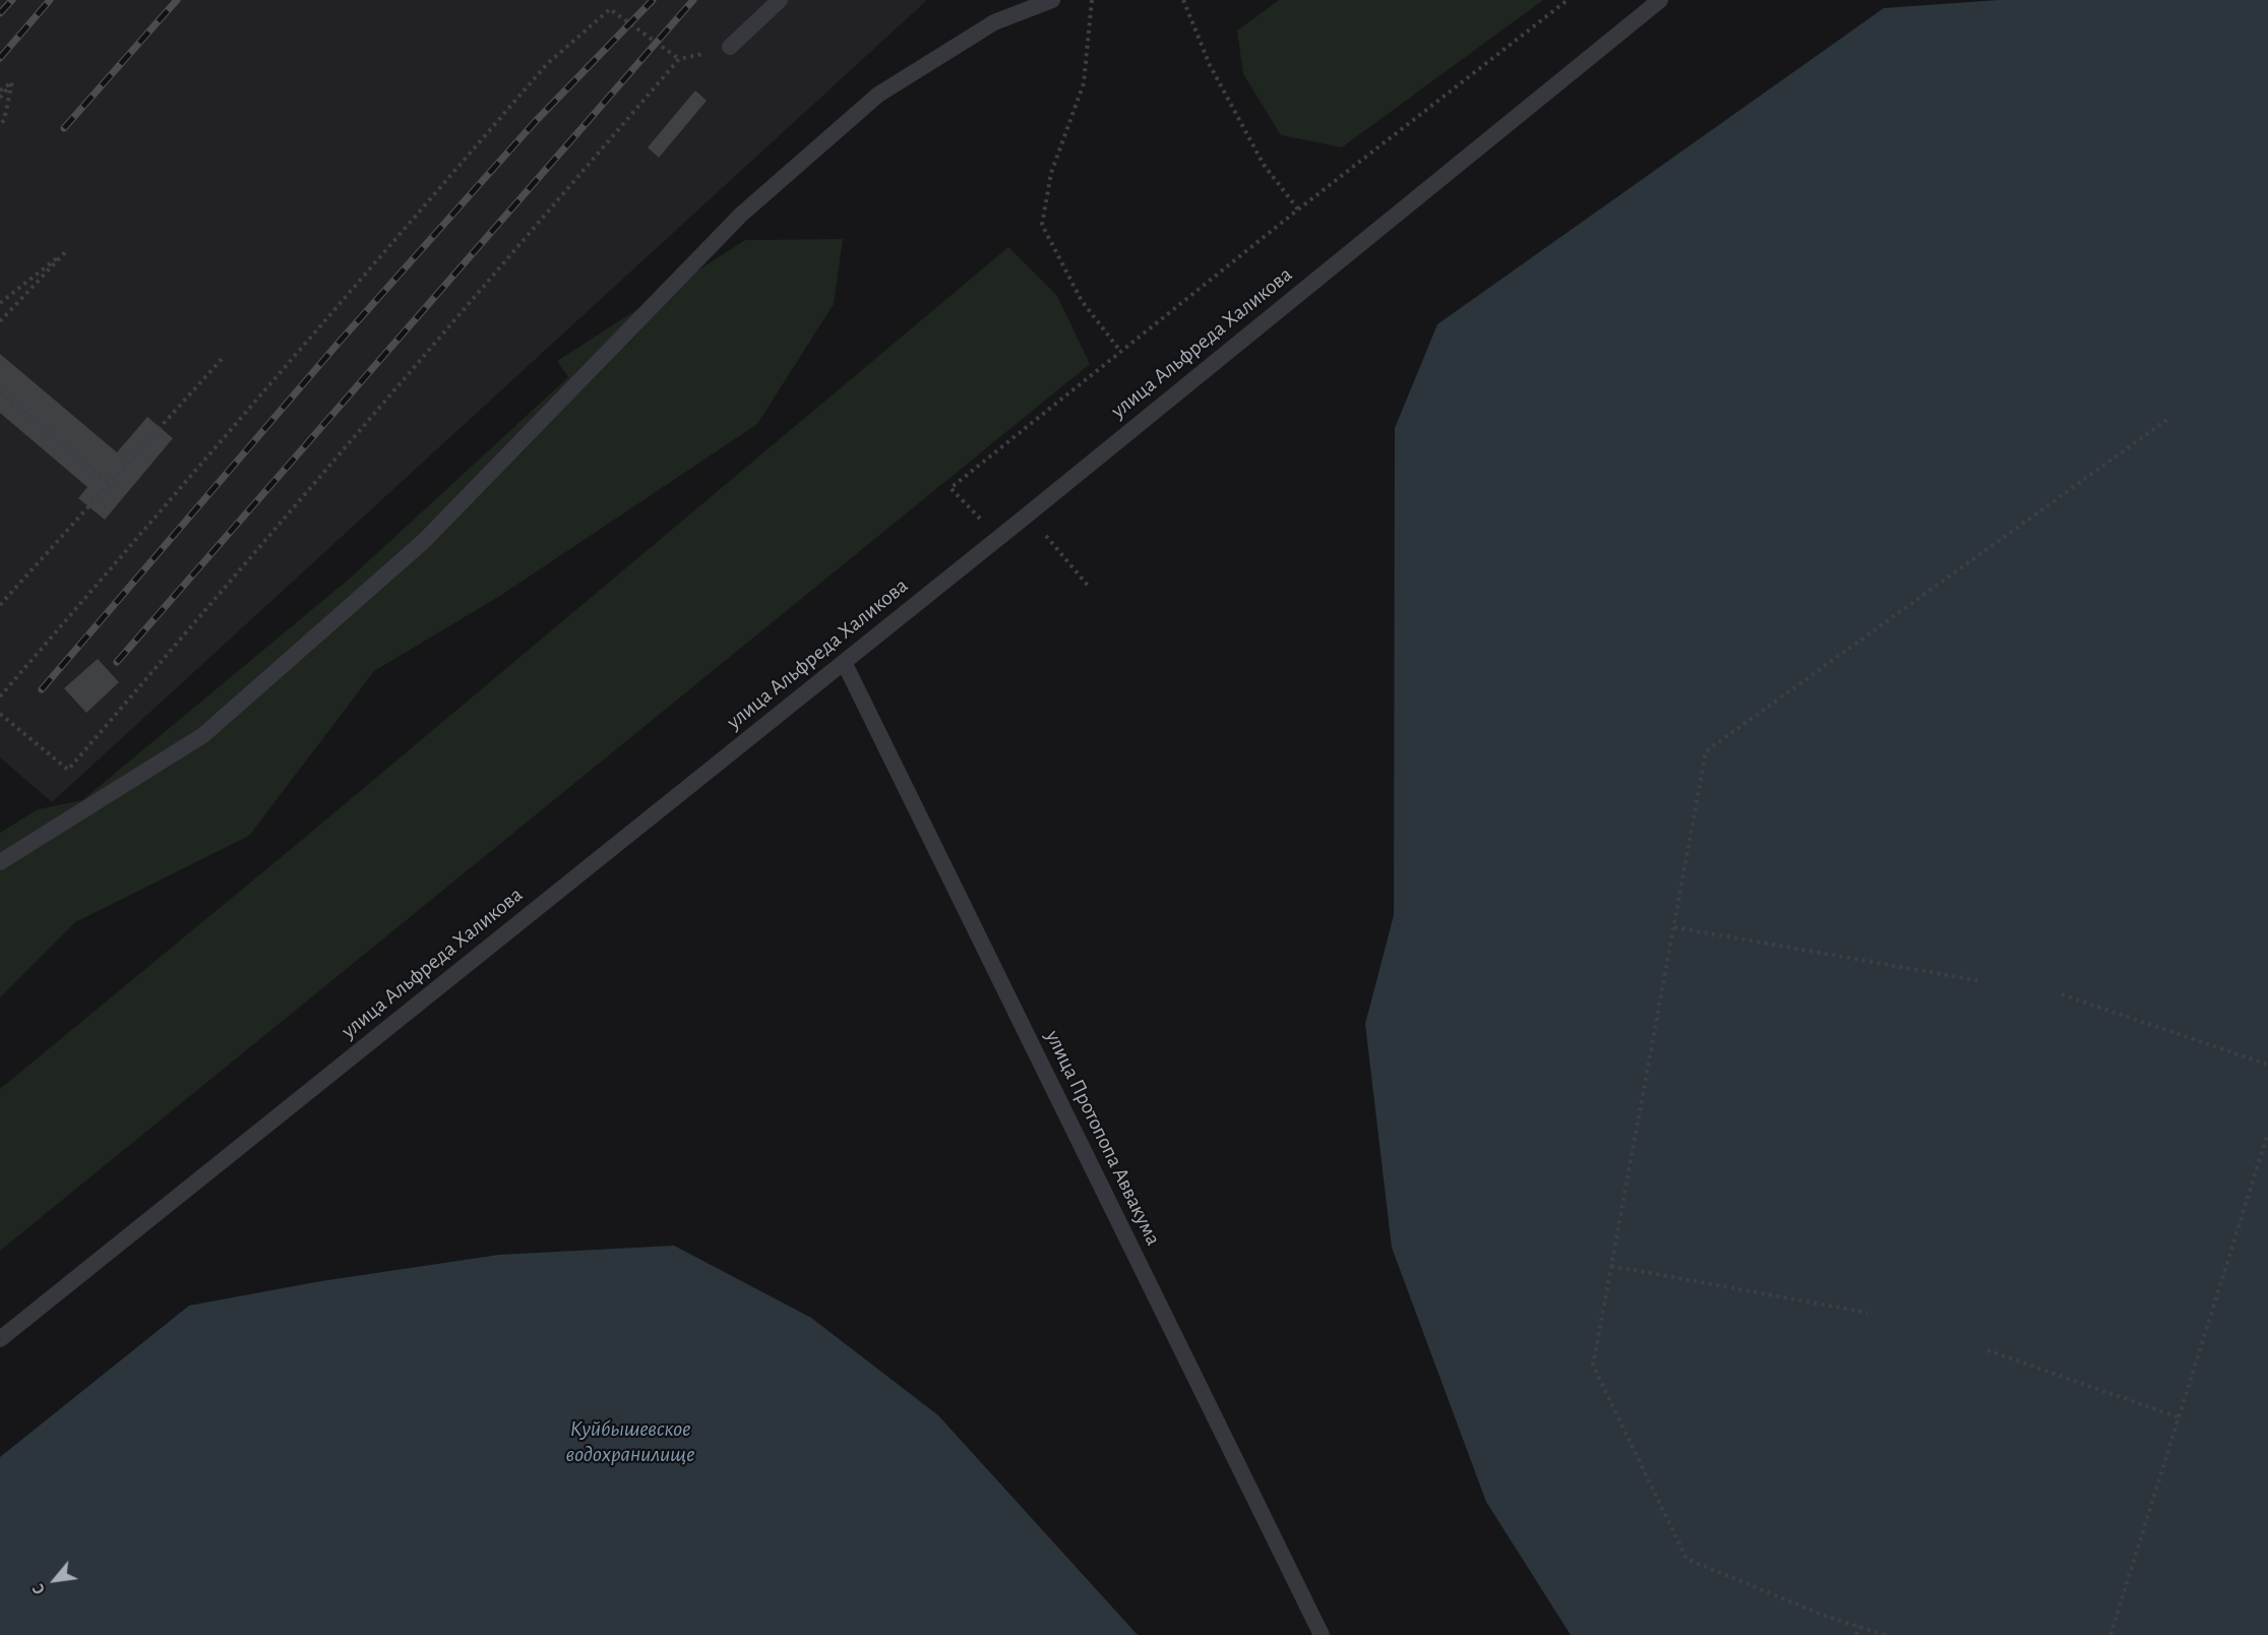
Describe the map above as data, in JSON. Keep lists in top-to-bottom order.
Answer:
{
  "streets": {
    "lane": ["улица Альфреда Халикова", "улица Протопопа Аввакума"]
  },
  "crossings": [
    ["улица Альфреда Халикова", "улица Протопопа Аввакума"]
  ],
  "water": ["Куйбышевское водохранилище"],
  "north": "bottom left"
}
